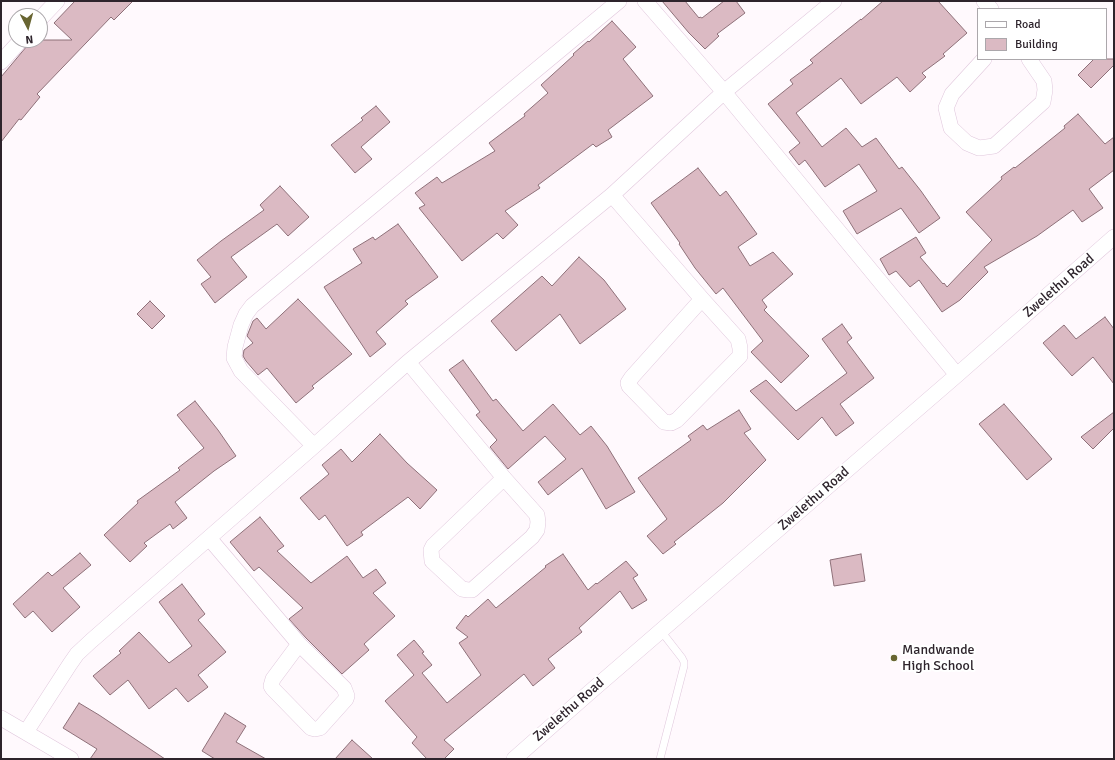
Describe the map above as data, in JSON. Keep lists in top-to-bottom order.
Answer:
{
  "streets": {
    "street": ["Zwelethu Road"]
  },
  "places": ["Mandwande High School"],
  "legend": ["Road", "Building"],
  "north": "bottom"
}
